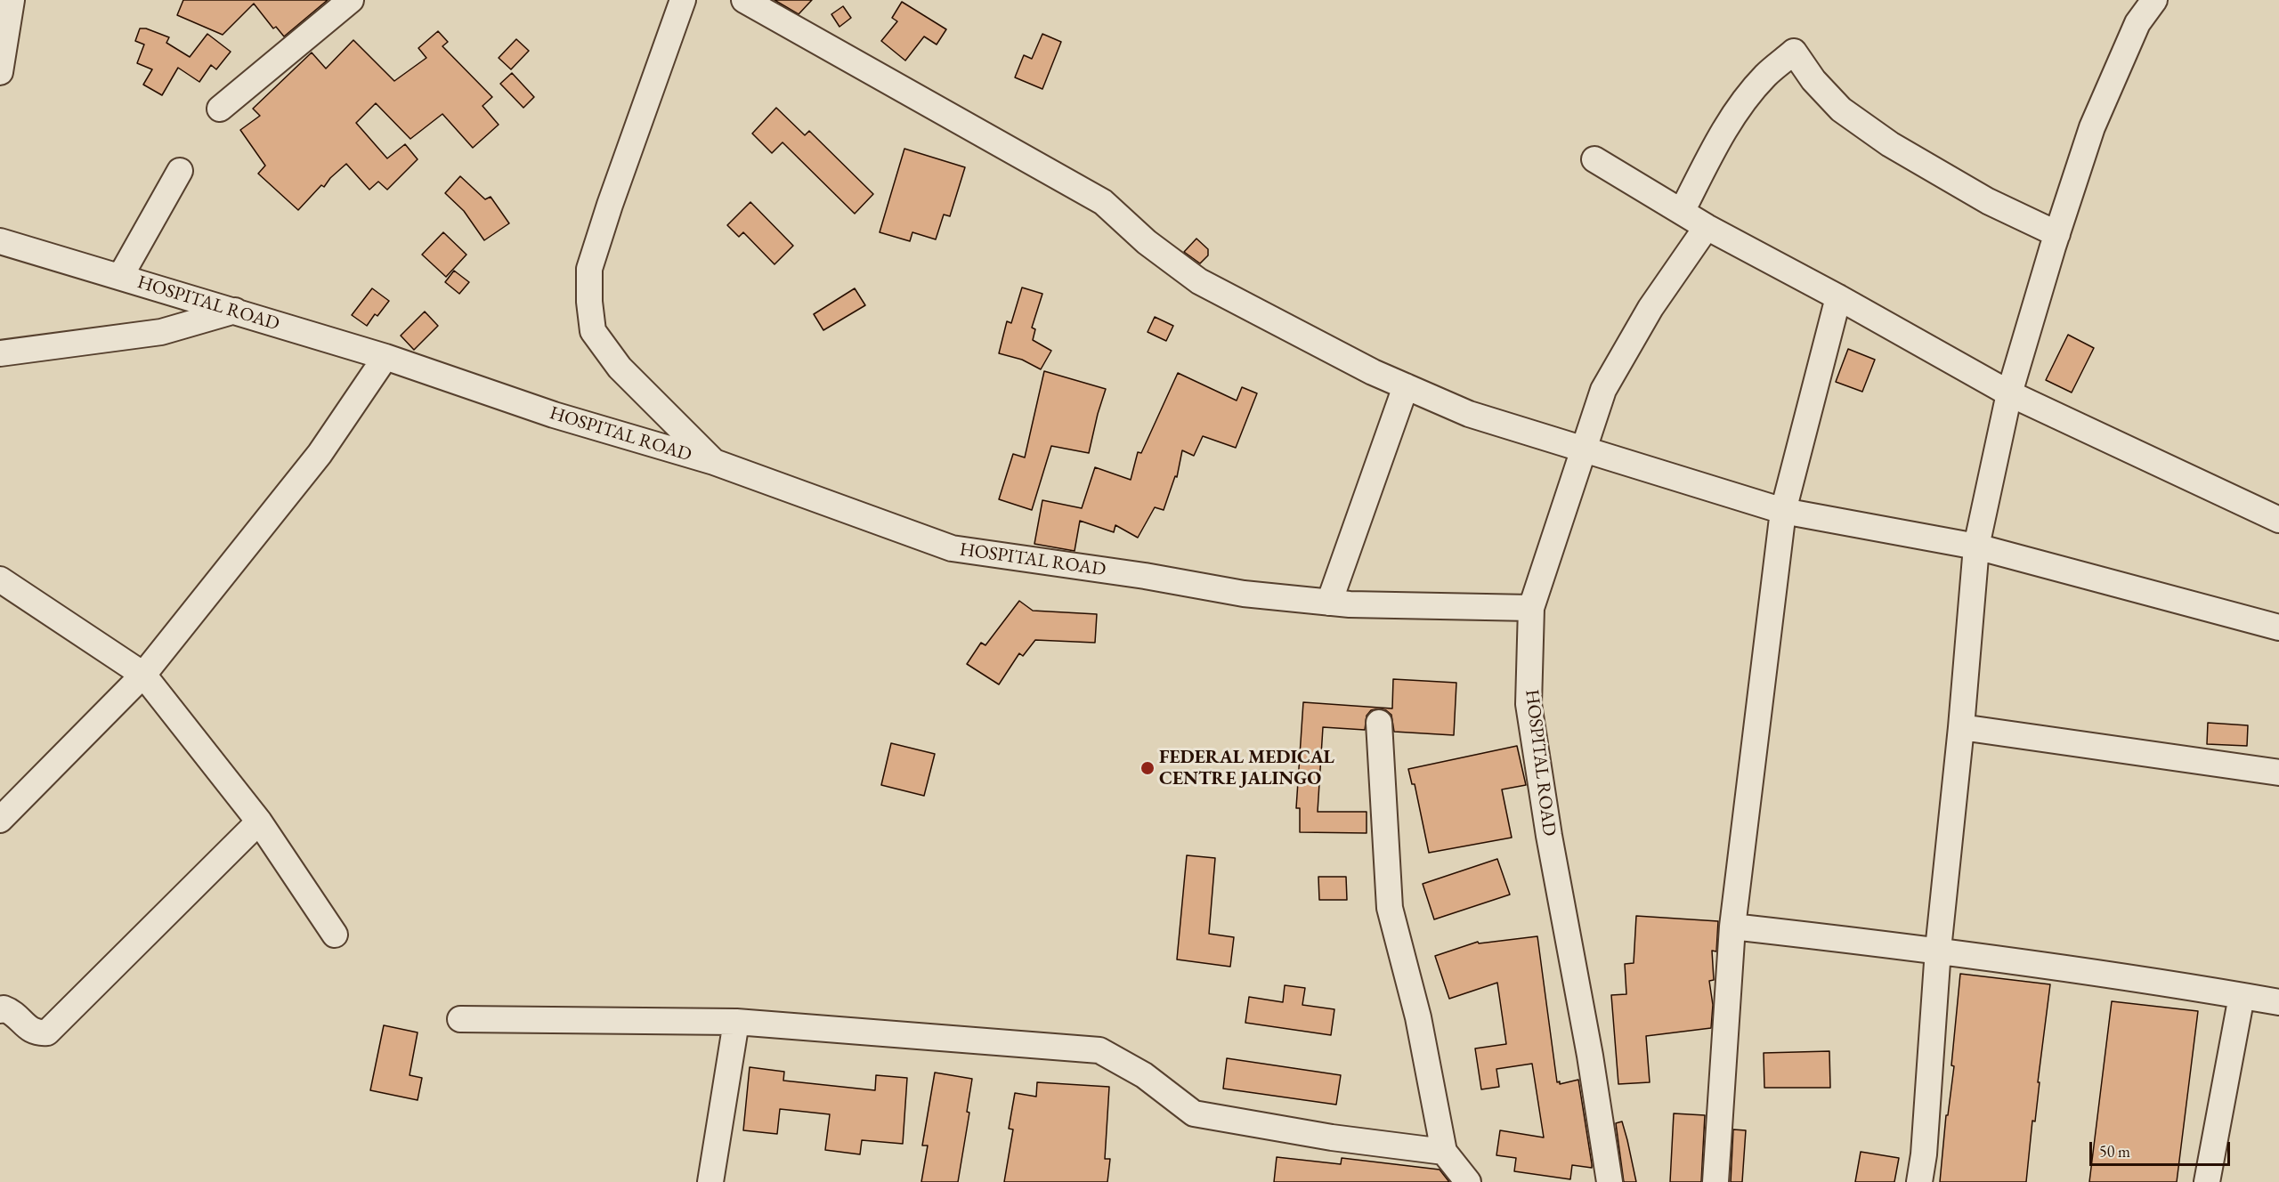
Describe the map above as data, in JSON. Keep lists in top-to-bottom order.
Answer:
{
  "streets": {
    "street": ["HOSPITAL ROAD"]
  },
  "places": ["FEDERAL MEDICAL CENTRE JALINGO"],
  "scale_bar": "50 m"
}
